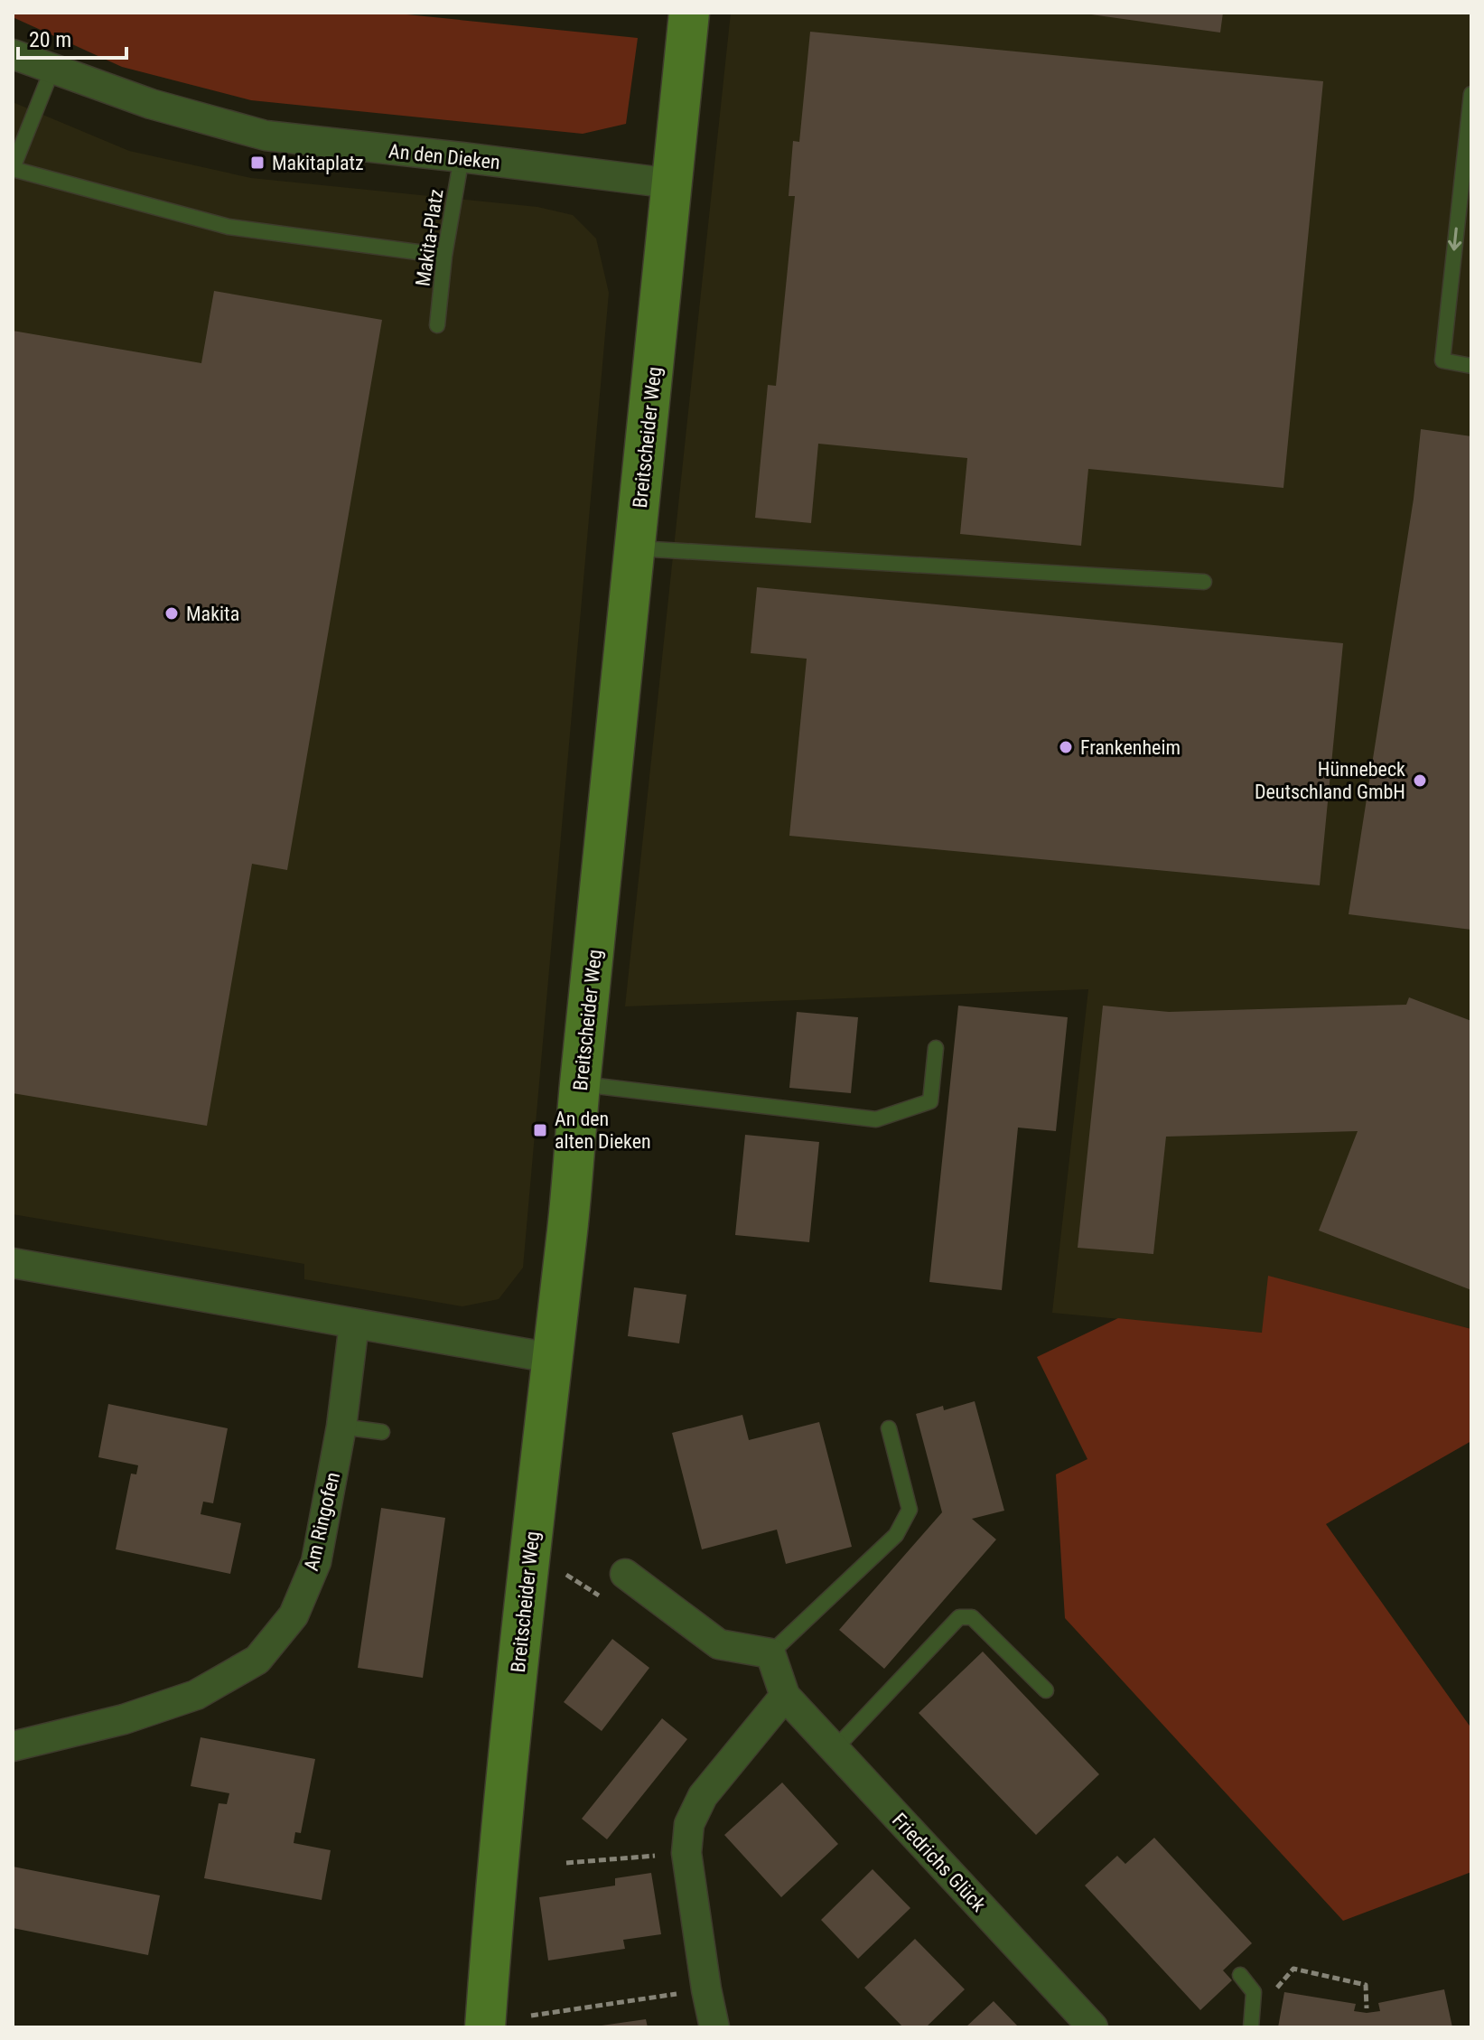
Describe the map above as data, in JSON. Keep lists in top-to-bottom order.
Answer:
{
  "streets": {
    "main road": ["Breitscheider Weg"],
    "street": ["An den Dieken", "Am Ringofen", "Friedrichs Glück"],
    "lane": ["Makita-Platz"]
  },
  "crossings": [
    ["An den Dieken", "Makita-Platz"],
    ["An den Dieken", "Breitscheider Weg"]
  ],
  "places": {
    "transit": ["Makitaplatz", "An den alten Dieken"],
    "other": ["Makita", "Frankenheim", "Hünnebeck Deutschland GmbH"]
  },
  "scale_bar": "20 m"
}
